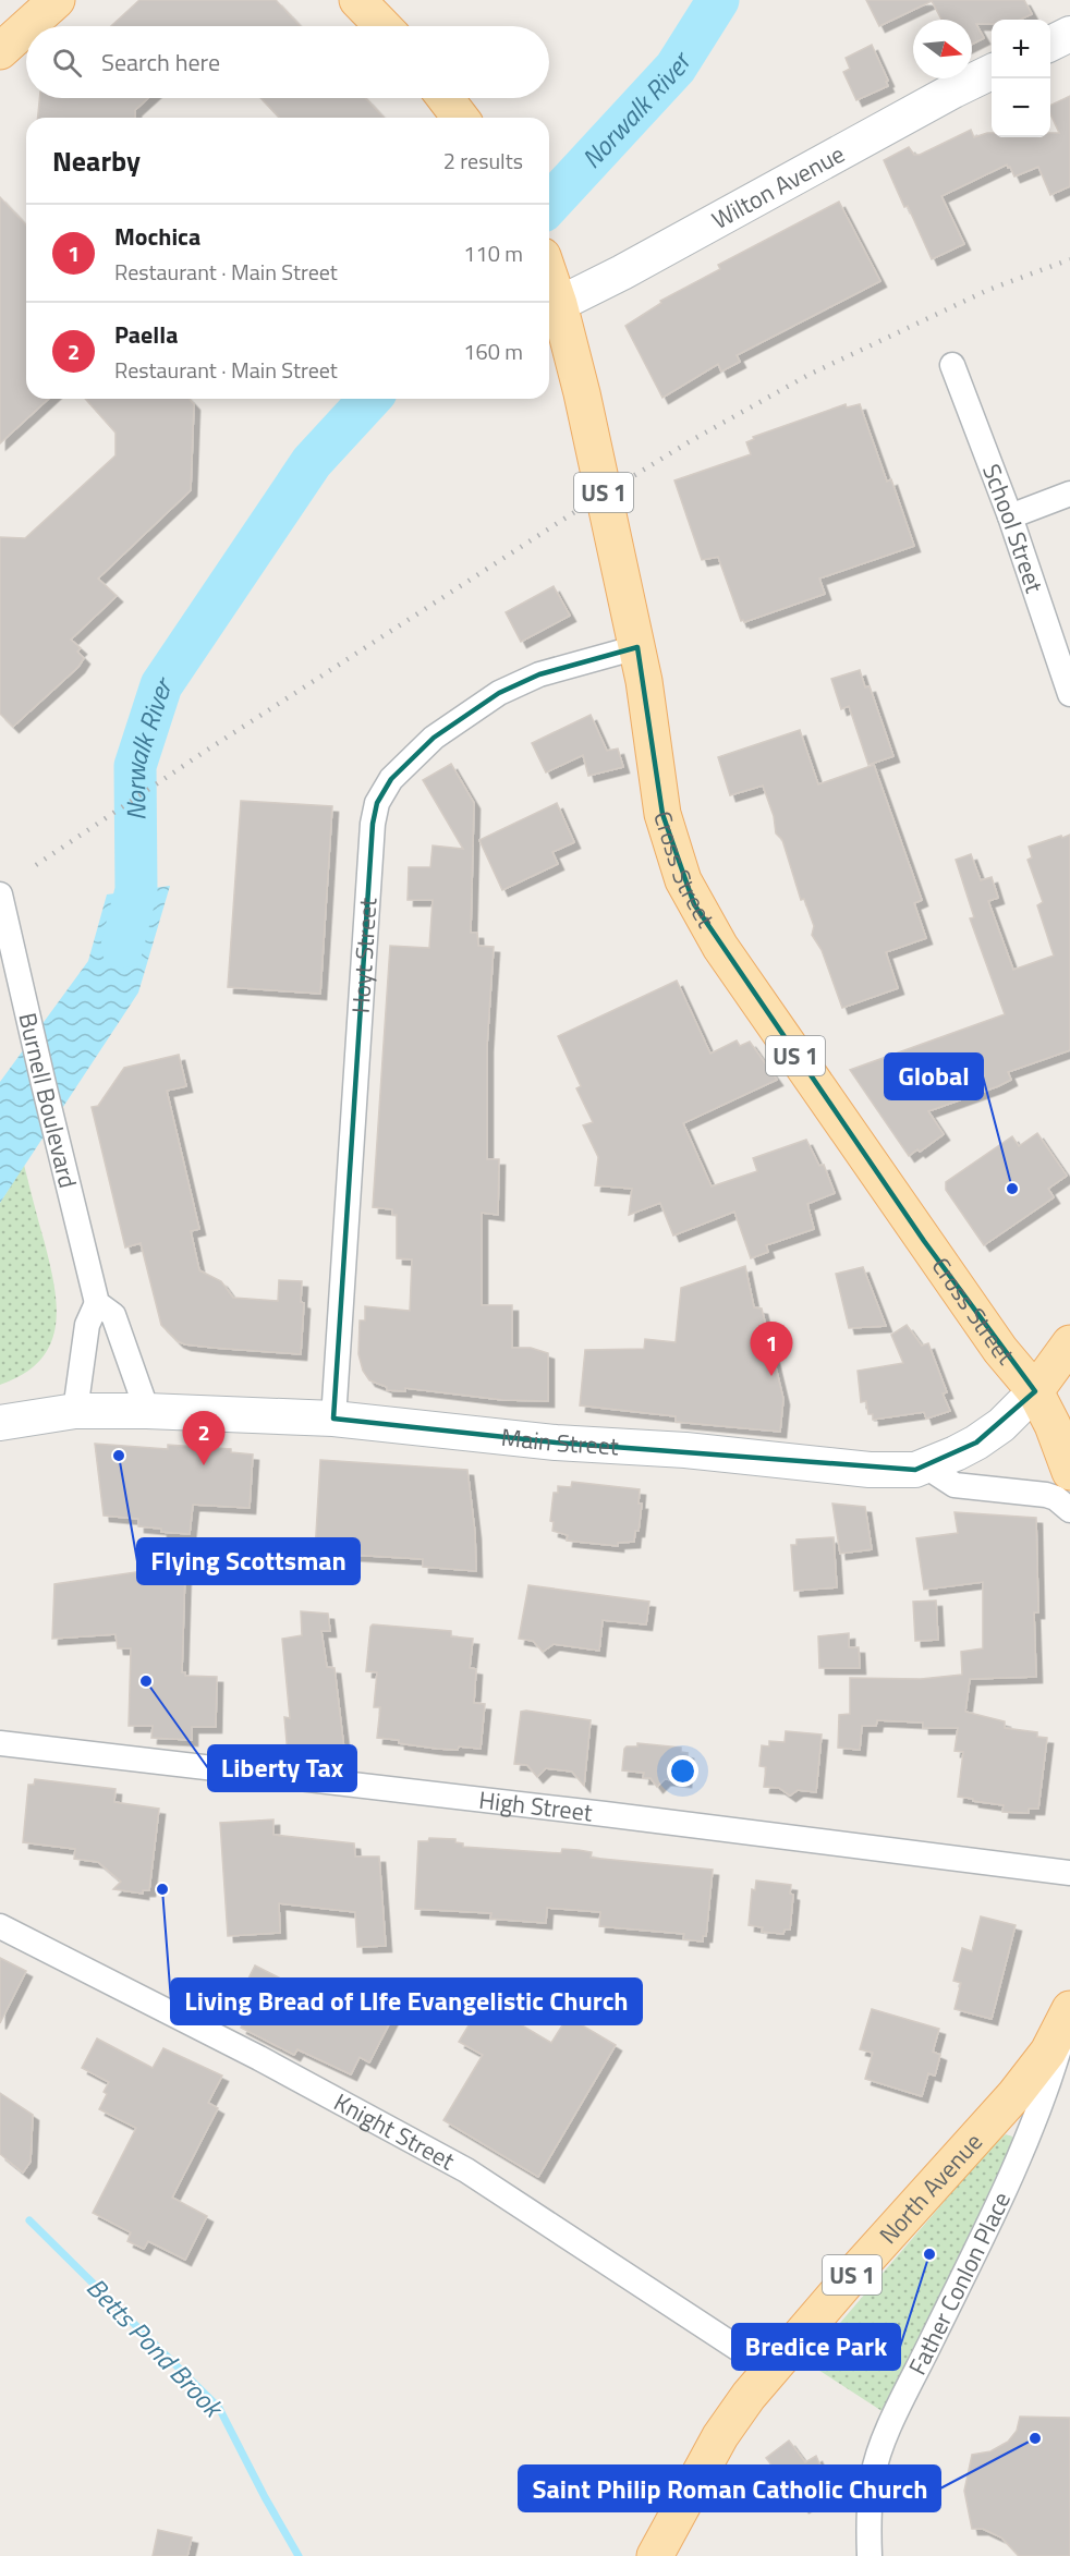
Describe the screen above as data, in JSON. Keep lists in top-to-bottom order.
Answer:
{
  "streets": {
    "main road": [
      "Wilton Avenue",
      "US 1",
      "Cross Street",
      "Main Street",
      "North Avenue"
    ],
    "street": [
      "School Street",
      "Hoyt Street",
      "Burnell Boulevard",
      "High Street",
      "Knight Street",
      "Father Conlon Place"
    ]
  },
  "crossings": [
    ["Wilton Avenue", "Cross Street"],
    ["US 1", "Cross Street"],
    ["US 1", "Main Street"],
    ["Cross Street", "Hoyt Street"],
    ["Cross Street", "Main Street"],
    ["Hoyt Street", "Main Street"],
    ["Burnell Boulevard", "Main Street"],
    ["Knight Street", "North Avenue"]
  ],
  "water": ["Norwalk River", "Betts Pond Brook"],
  "places": [
    "Global",
    "Flying Scottsman",
    "Liberty Tax",
    "Living Bread of LIfe Evangelistic Church",
    "Bredice Park",
    "Saint Philip Roman Catholic Church"
  ],
  "north": "right",
  "page": {
    "map_buttons": ["+", "−"],
    "search": "Search here",
    "heading": ["Nearby", "2 results"],
    "list": [
      {
        "mark": "1",
        "name": "Mochica",
        "note": "Restaurant · Main Street",
        "value": "110 m"
      },
      {
        "mark": "2",
        "name": "Paella",
        "note": "Restaurant · Main Street",
        "value": "160 m"
      }
    ],
    "pins": ["1", "2"]
  }
}
